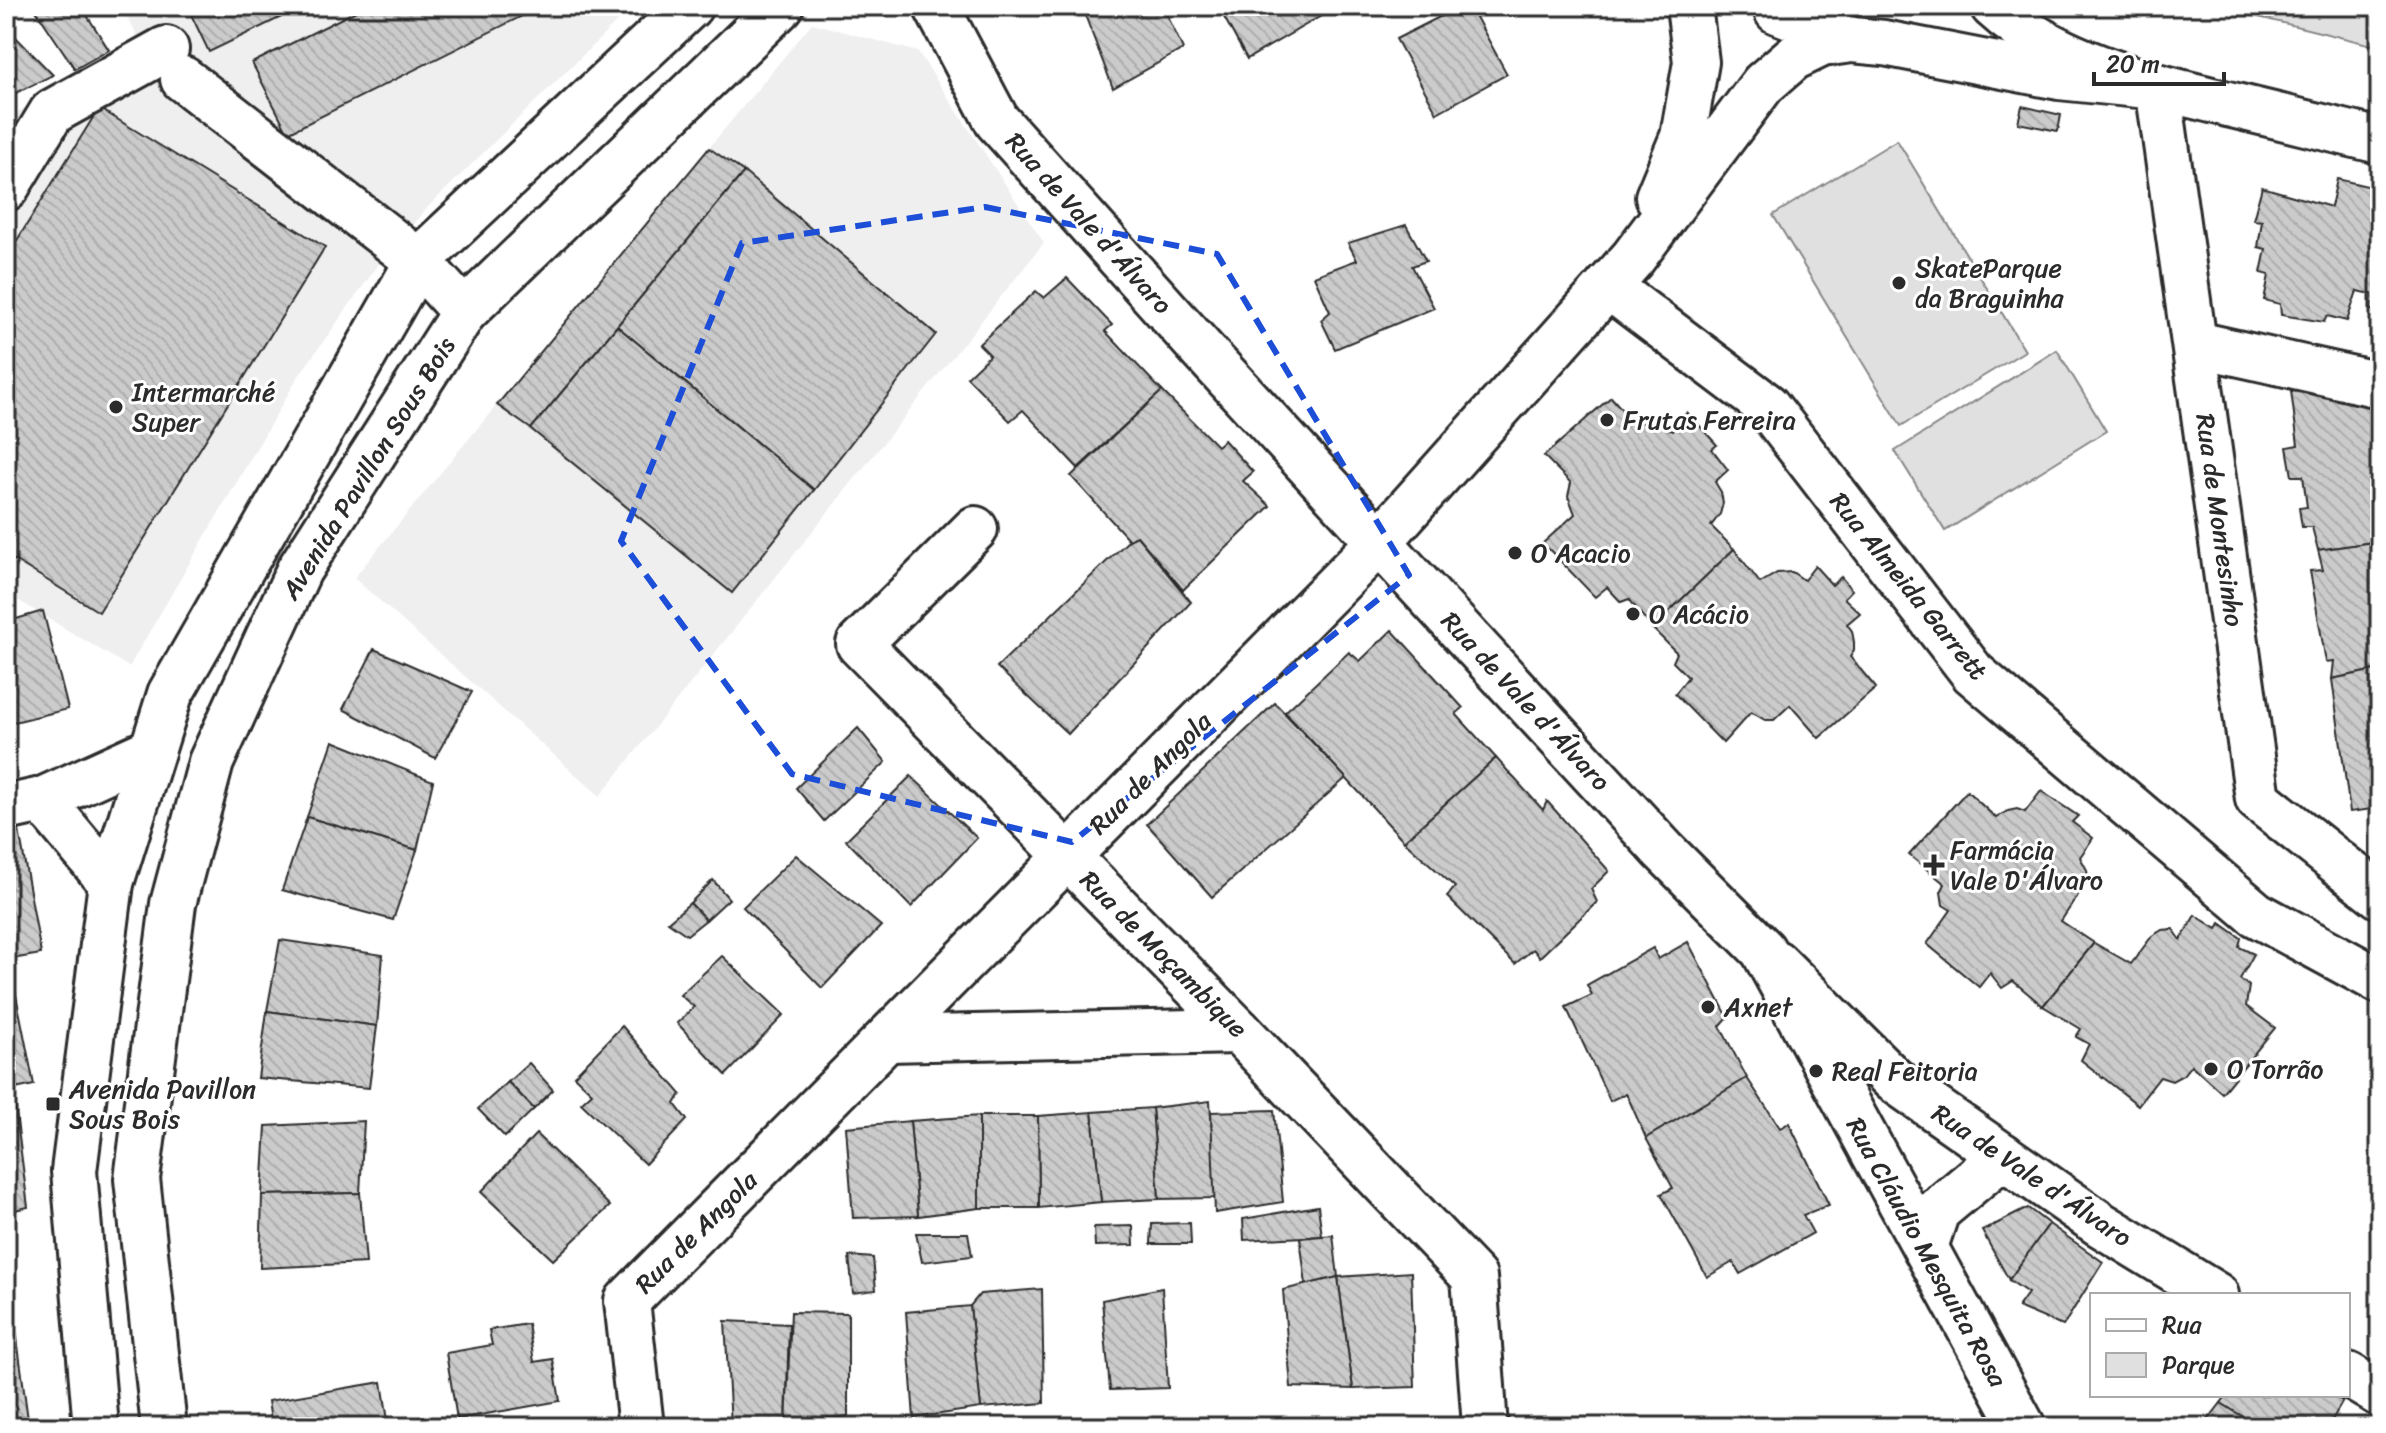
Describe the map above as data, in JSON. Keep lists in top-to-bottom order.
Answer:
{
  "streets": {
    "street": [
      "Rua de Vale d'Álvaro",
      "Avenida Pavillon Sous Bois",
      "Rua de Montesinho",
      "Rua Almeida Garrett",
      "Rua de Angola",
      "Rua de Moçambique",
      "Rua Cláudio Mesquita Rosa"
    ]
  },
  "crossings": [
    ["Rua de Vale d'Álvaro", "Rua de Angola"],
    ["Rua de Vale d'Álvaro", "Rua Cláudio Mesquita Rosa"],
    ["Rua Almeida Garrett", "Rua de Angola"],
    ["Rua de Angola", "Rua de Moçambique"]
  ],
  "places": {
    "other": [
      "SkateParque da Braguinha",
      "Intermarché Super",
      "Frutas Ferreira",
      "O Acacio",
      "O Acácio",
      "Axnet",
      "O Torrão",
      "Real Feitoria"
    ],
    "health": ["Farmácia Vale D'Álvaro"],
    "transit": ["Avenida Pavillon Sous Bois"]
  },
  "legend": ["Rua", "Parque"],
  "scale_bar": "20 m"
}
